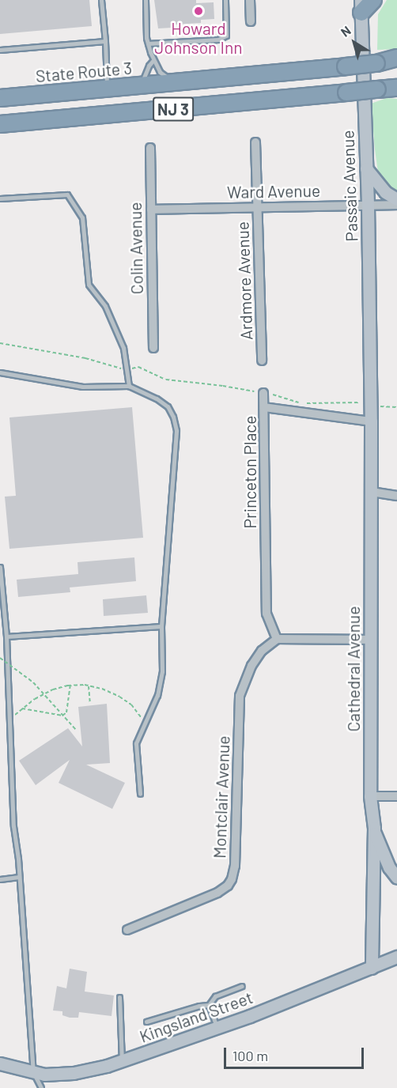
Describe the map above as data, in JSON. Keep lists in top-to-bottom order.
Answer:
{
  "streets": {
    "highway": ["State Route 3", "NJ 3"],
    "main road": ["Passaic Avenue", "Cathedral Avenue", "Kingsland Street"],
    "street": [
      "Ward Avenue",
      "Colin Avenue",
      "Ardmore Avenue",
      "Princeton Place",
      "Montclair Avenue"
    ]
  },
  "crossings": [
    ["Passaic Avenue", "Ward Avenue"],
    ["Passaic Avenue", "Cathedral Avenue"],
    ["Ward Avenue", "Colin Avenue"],
    ["Ward Avenue", "Ardmore Avenue"],
    ["Princeton Place", "Cathedral Avenue"],
    ["Princeton Place", "Montclair Avenue"],
    ["Cathedral Avenue", "Kingsland Street"]
  ],
  "places": ["Howard Johnson Inn"],
  "scale_bar": "100 m",
  "north": "top left"
}
